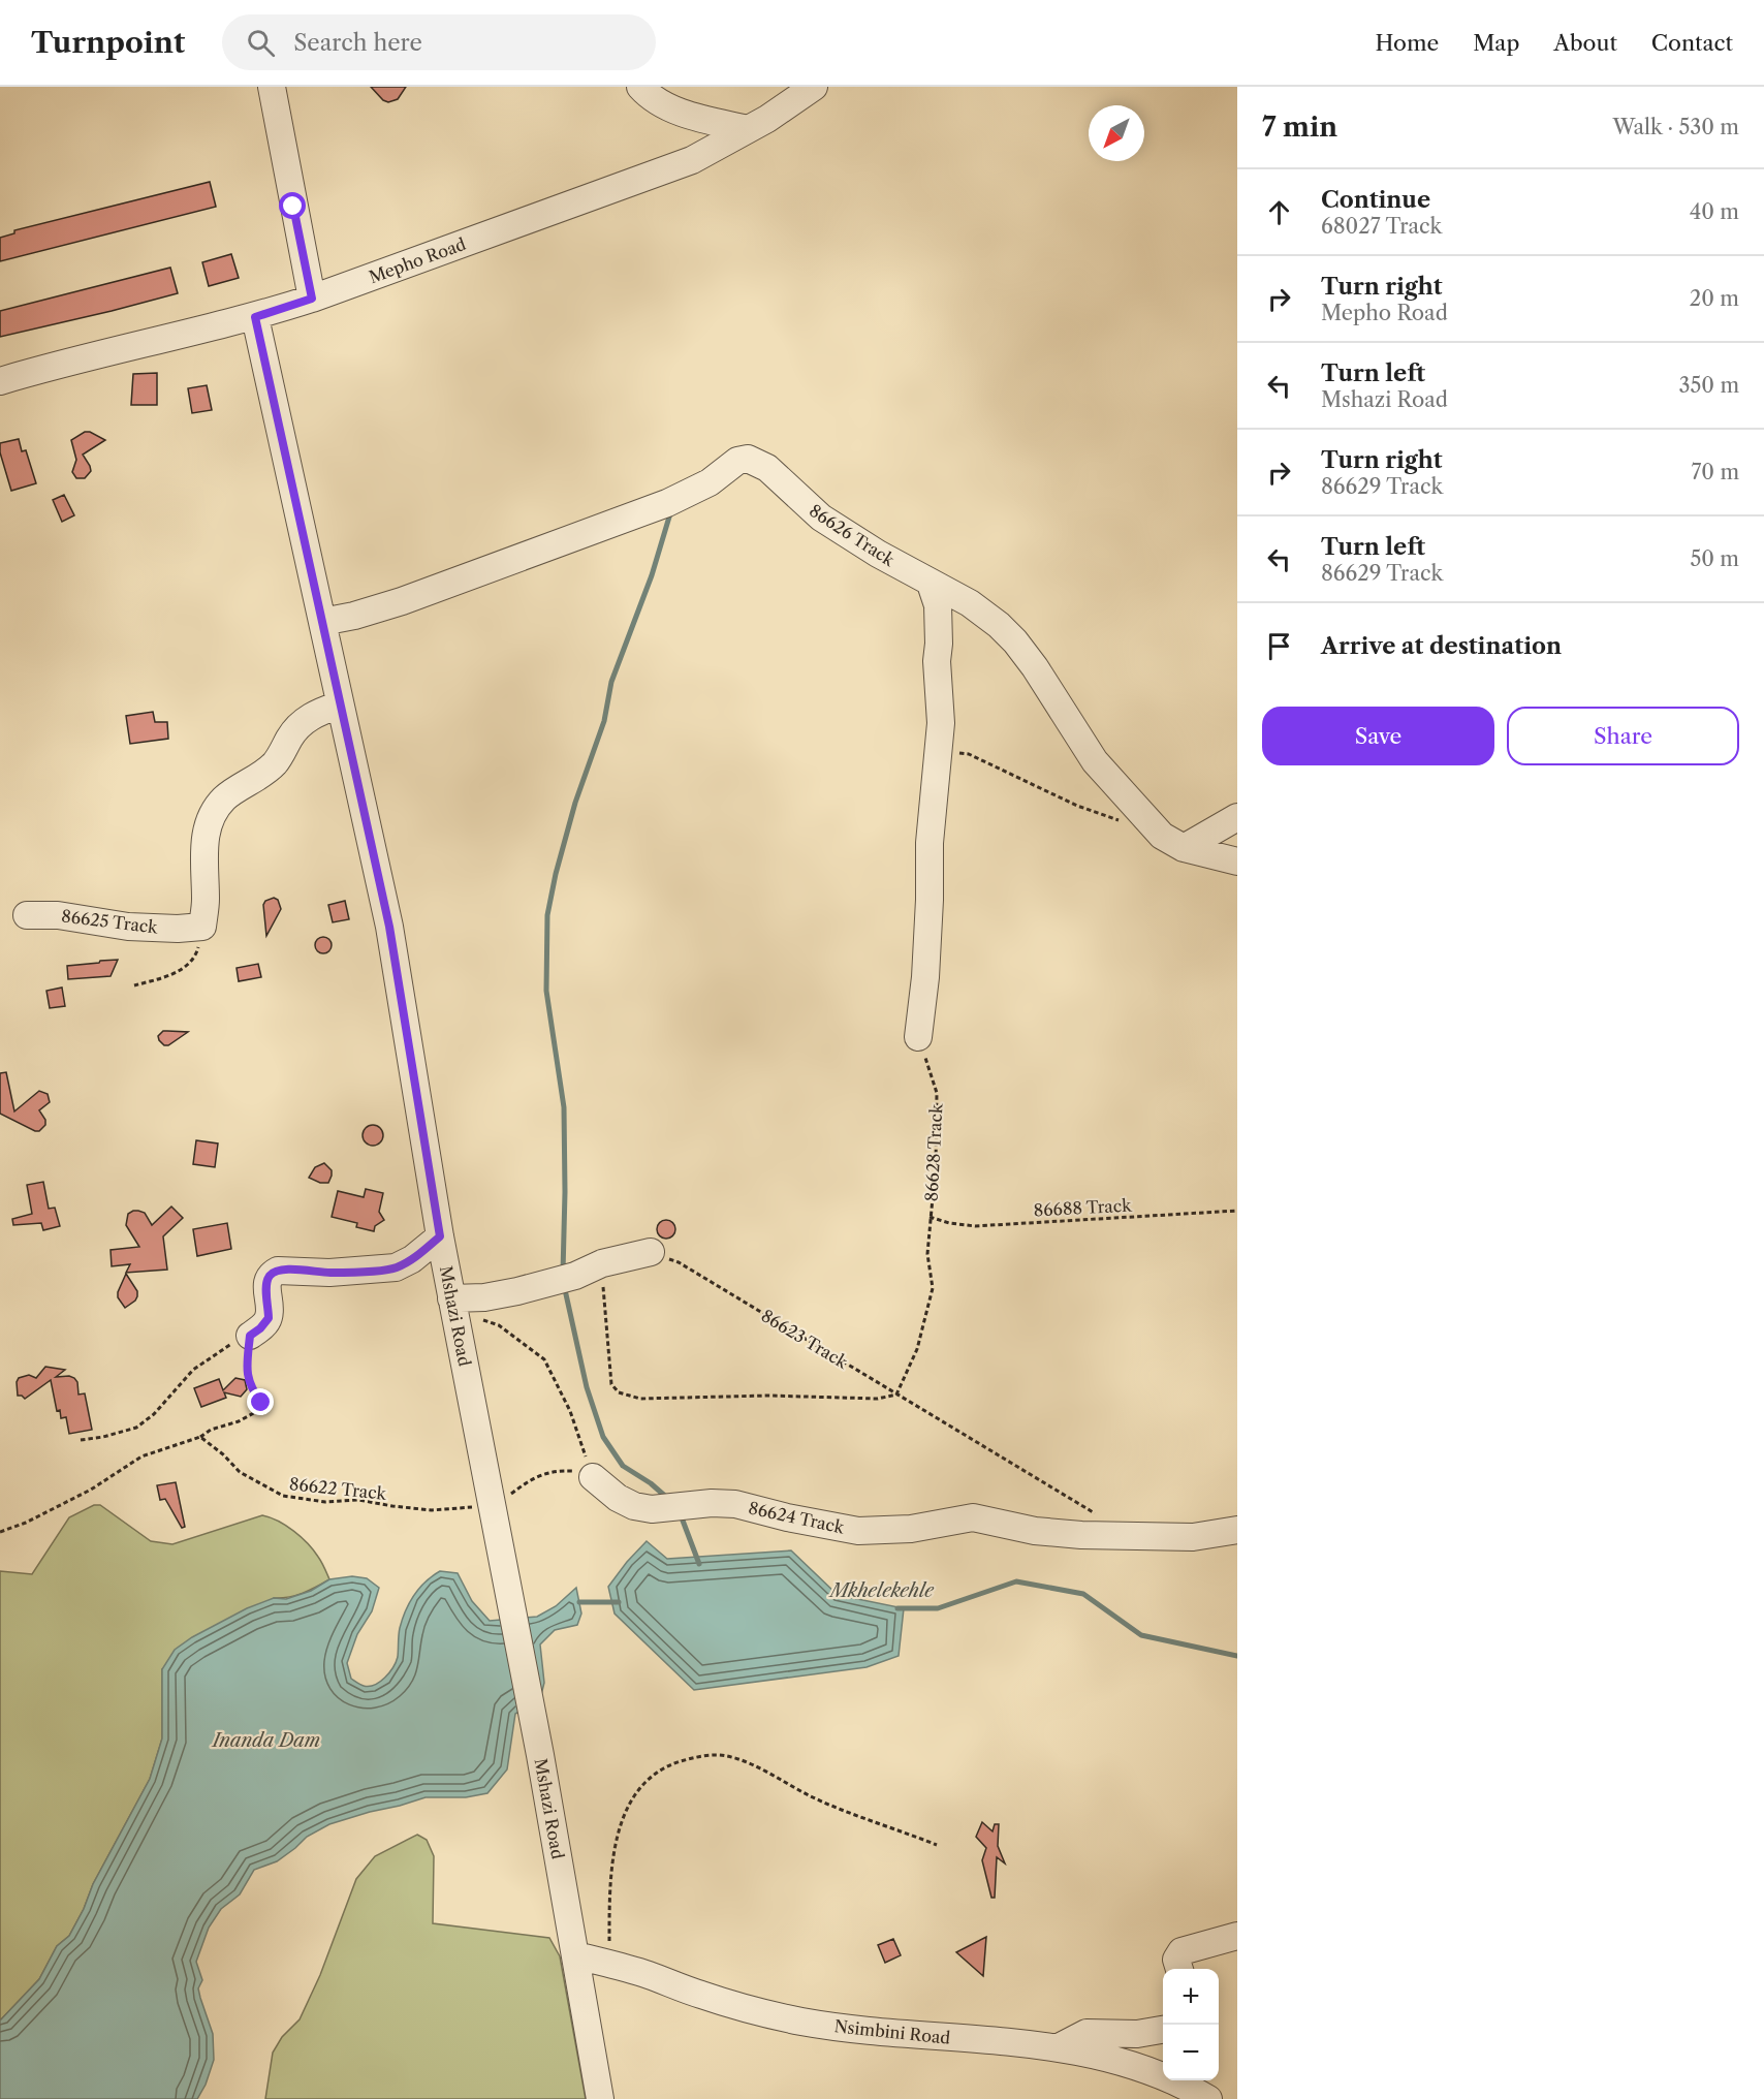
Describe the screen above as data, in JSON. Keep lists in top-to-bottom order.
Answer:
{
  "streets": {
    "street": [
      "Mepho Road",
      "86626 Track",
      "86625 Track",
      "Mshazi Road",
      "86624 Track",
      "Nsimbini Road"
    ],
    "path": [
      "86628 Track",
      "86688 Track",
      "86623 Track",
      "86622 Track"
    ]
  },
  "crossings": [
    ["Mepho Road", "Mshazi Road"],
    ["86626 Track", "Mshazi Road"],
    ["86628 Track", "86688 Track"],
    ["86628 Track", "86623 Track"],
    ["Mshazi Road", "86622 Track"],
    ["Mshazi Road", "Nsimbini Road"]
  ],
  "water": ["Mkhelekehle", "Inanda Dam"],
  "north": "bottom left",
  "page": {
    "header": "Turnpoint",
    "search": "Search here",
    "nav": [
      "Home",
      "Map",
      "About",
      "Contact"
    ],
    "heading": ["7 min", "Walk · 530 m"],
    "list": [
      ["Continue", "68027 Track", "40 m"],
      ["Turn right", "Mepho Road", "20 m"],
      ["Turn left", "Mshazi Road", "350 m"],
      ["Turn right", "86629 Track", "70 m"],
      ["Turn left", "86629 Track", "50 m"],
      "Arrive at destination"
    ],
    "buttons": ["Save", "Share"],
    "map_buttons": ["+", "−"]
  }
}
